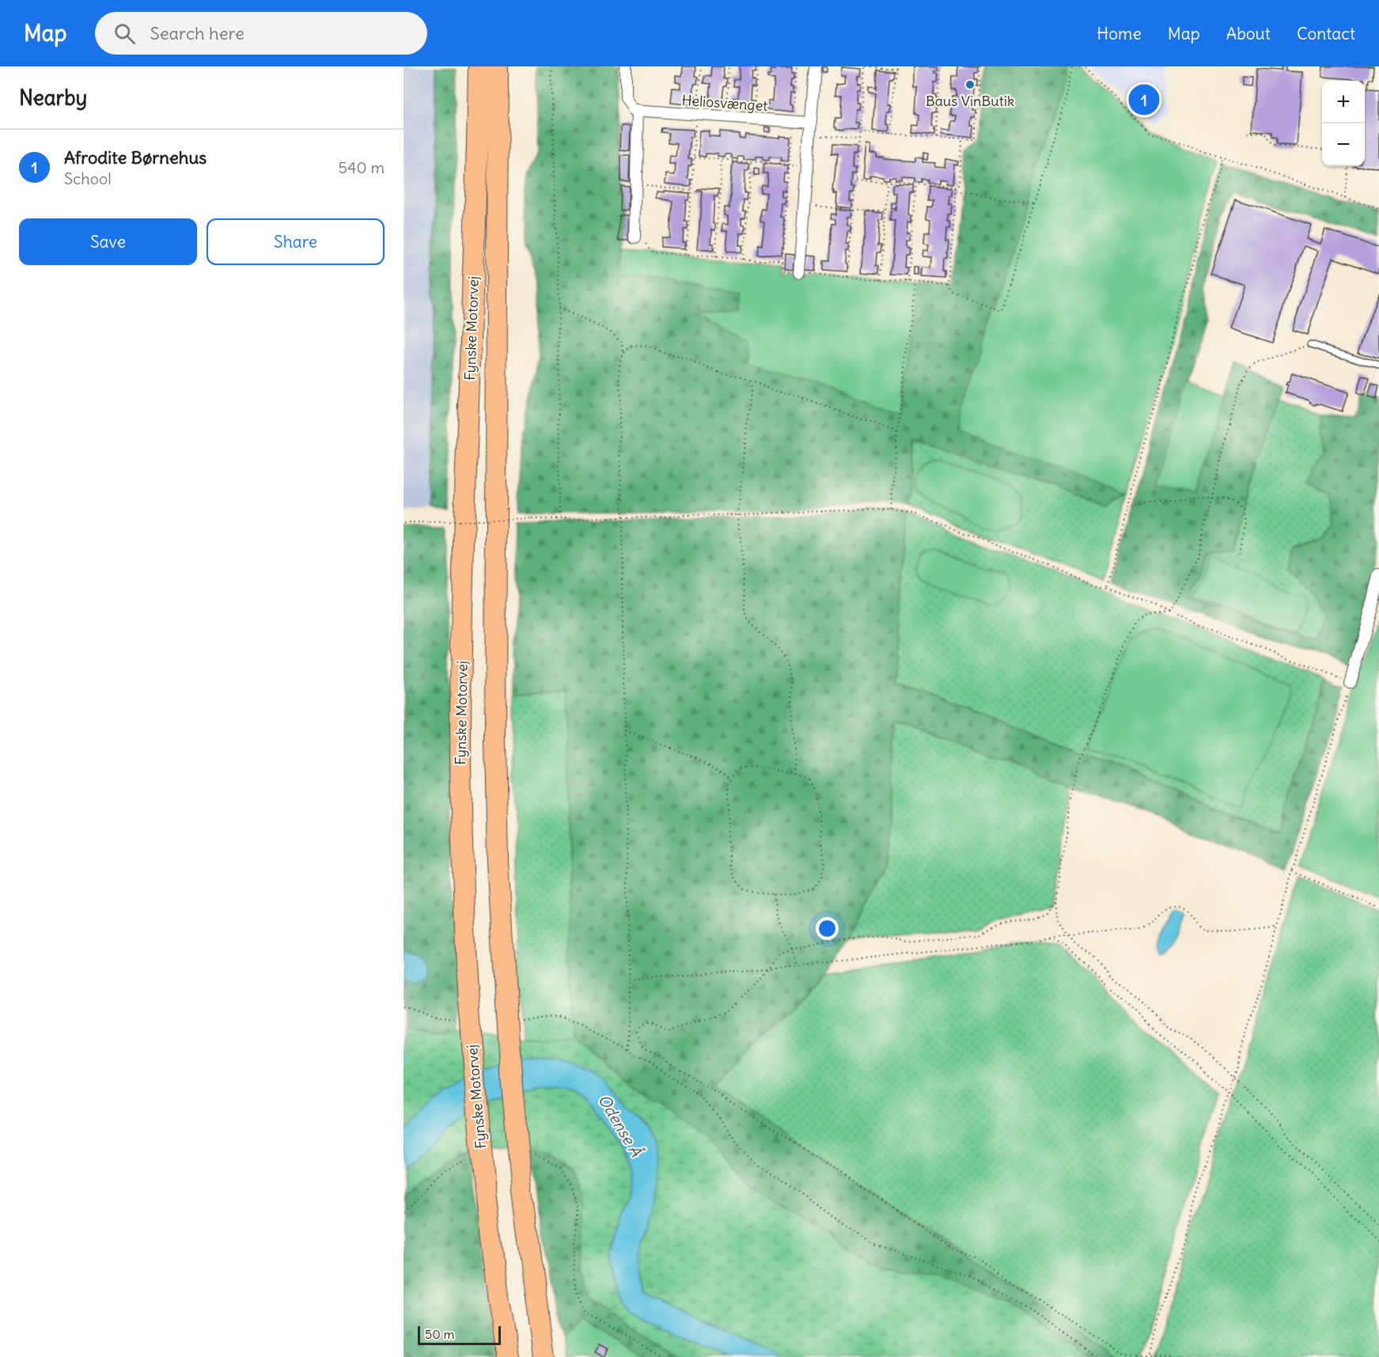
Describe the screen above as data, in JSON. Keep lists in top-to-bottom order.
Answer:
{
  "streets": {
    "highway": ["Fynske Motorvej"],
    "street": ["Heliosvænget"]
  },
  "water": ["Odense Å"],
  "places": ["Baus VinButik"],
  "scale_bar": "50 m",
  "page": {
    "header": "Map",
    "search": "Search here",
    "nav": [
      "Home",
      "Map",
      "About",
      "Contact"
    ],
    "heading": "Nearby",
    "map_buttons": ["+", "−"],
    "pins": "1",
    "list": [
      {
        "mark": "1",
        "name": "Afrodite Børnehus",
        "note": "School",
        "value": "540 m"
      }
    ],
    "buttons": ["Save", "Share"],
    "scale": "50 m"
  }
}
